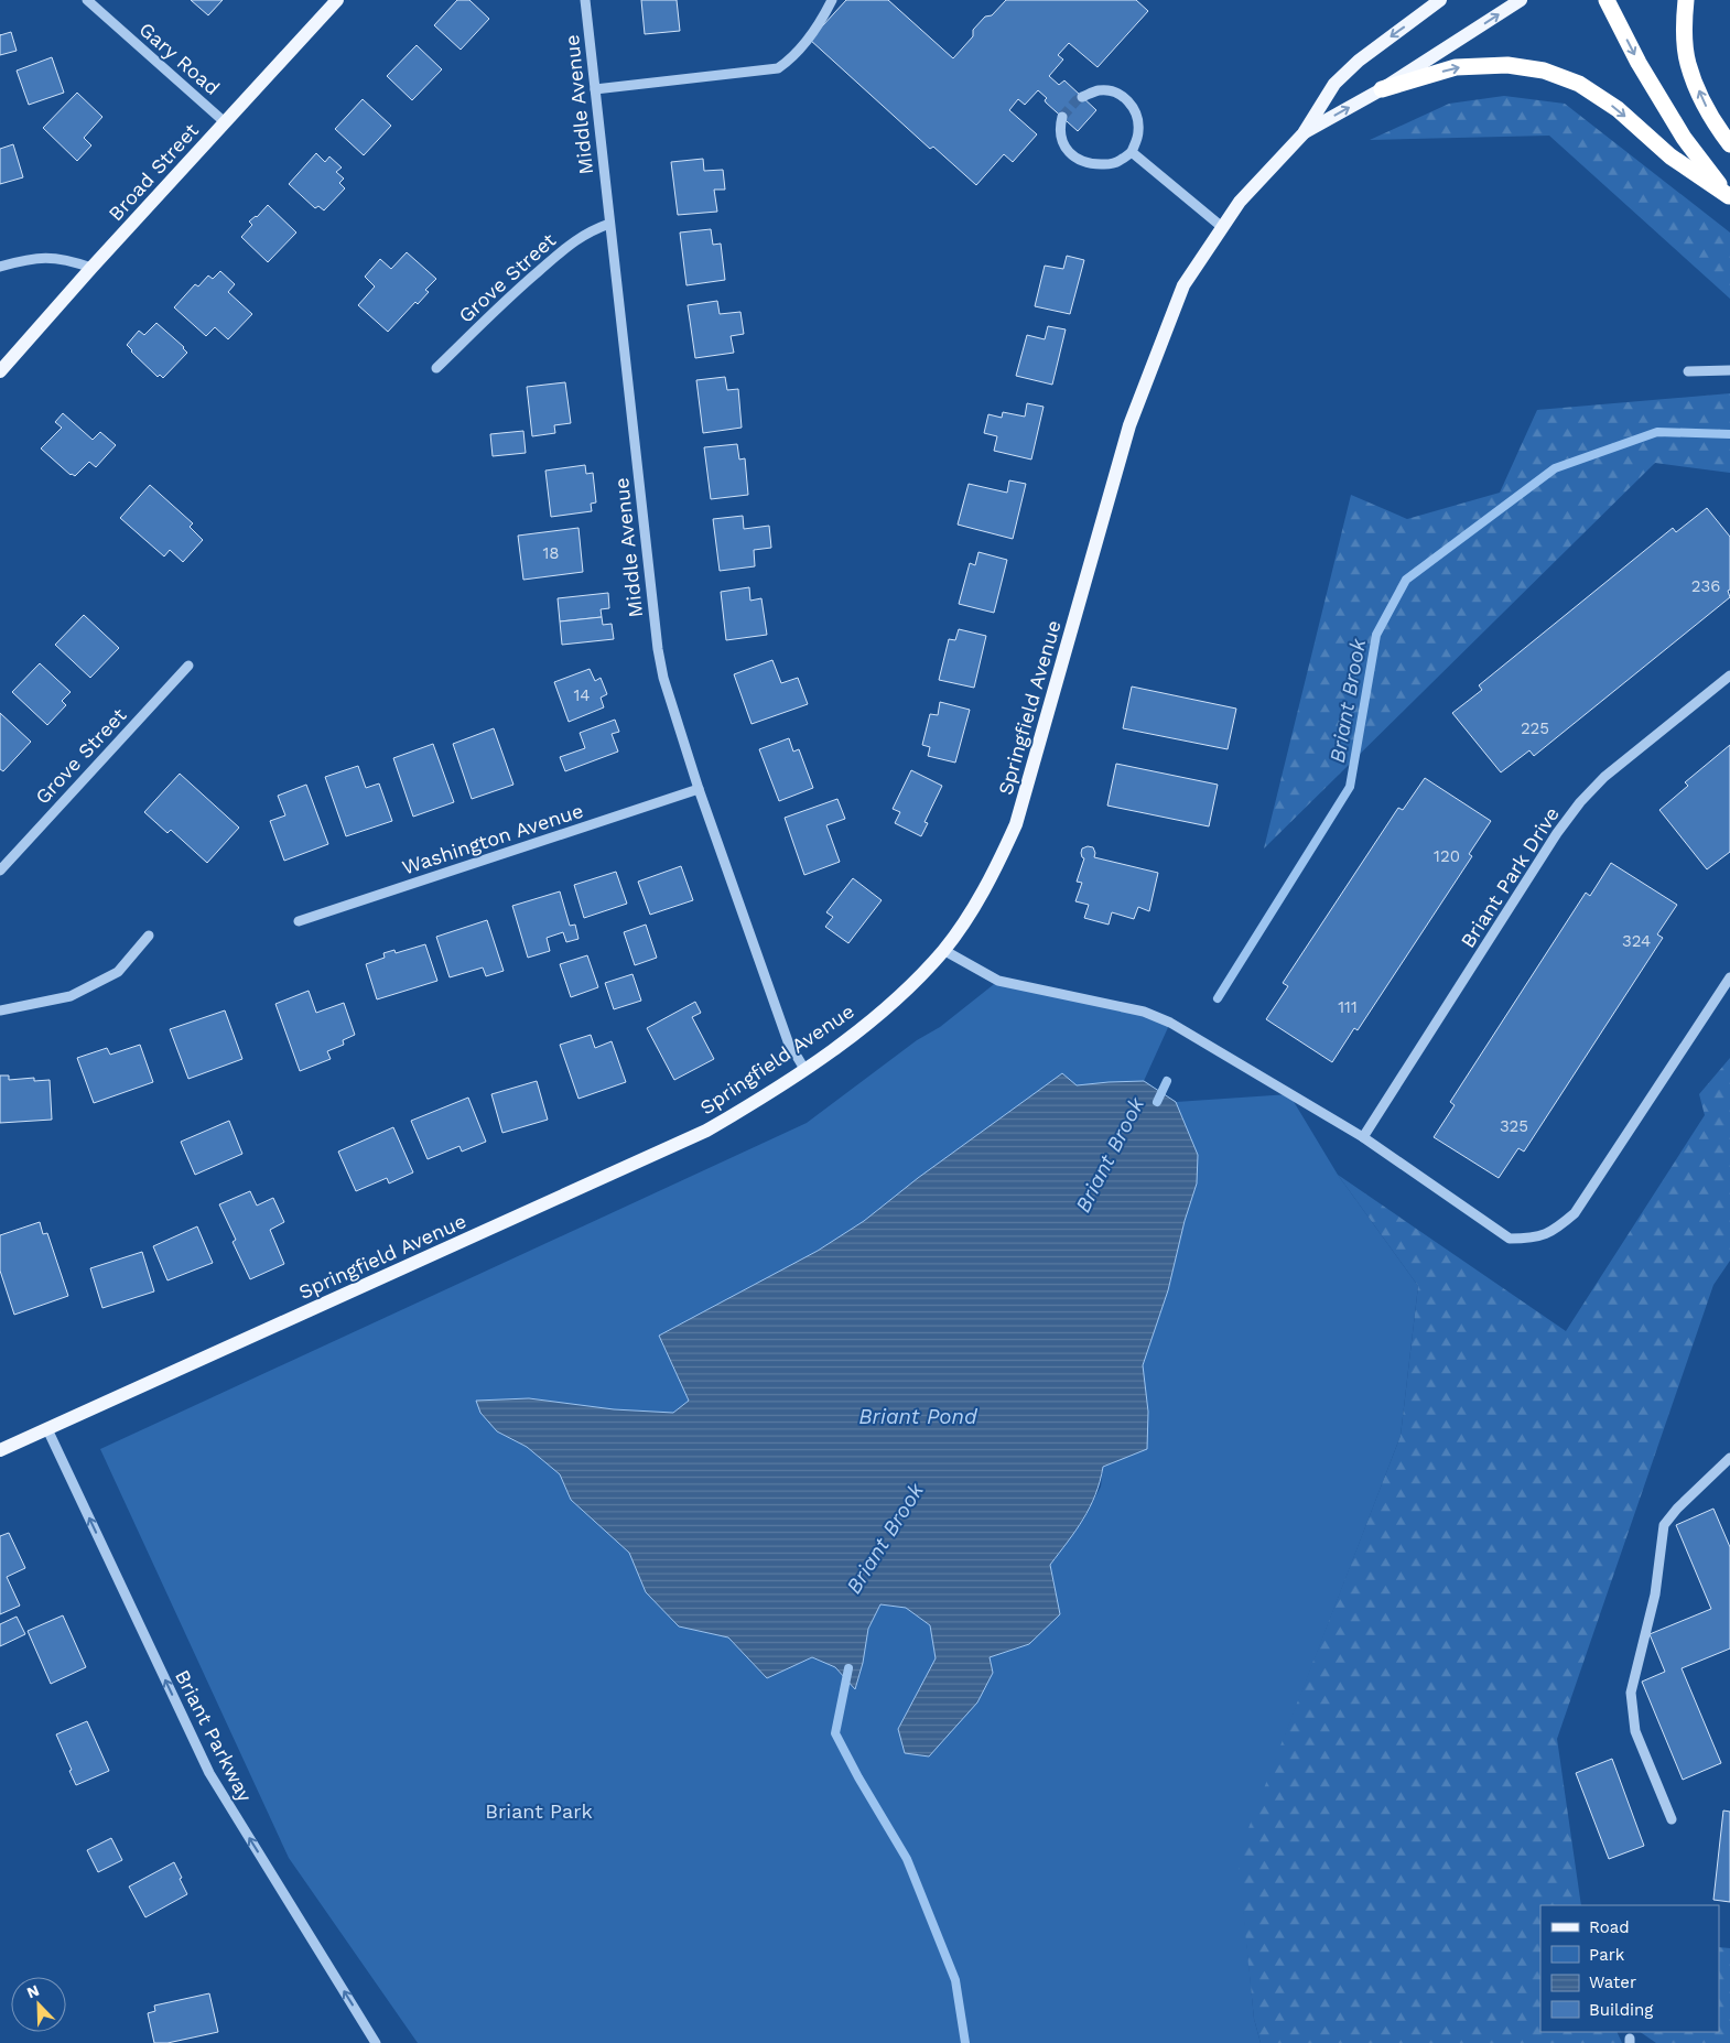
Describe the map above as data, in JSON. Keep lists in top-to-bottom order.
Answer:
{
  "streets": {
    "main road": ["Broad Street", "Springfield Avenue"],
    "street": [
      "Gary Road",
      "Middle Avenue",
      "Grove Street",
      "Washington Avenue",
      "Briant Park Drive",
      "Briant Parkway"
    ]
  },
  "crossings": [
    ["Gary Road", "Broad Street"],
    ["Middle Avenue", "Grove Street"],
    ["Middle Avenue", "Springfield Avenue"],
    ["Middle Avenue", "Washington Avenue"],
    ["Springfield Avenue", "Briant Parkway"]
  ],
  "one_way": ["Briant Parkway"],
  "water": ["Briant Brook", "Briant Pond"],
  "parks": ["Briant Park"],
  "house_numbers": [
    "18",
    "236",
    "14",
    "225",
    "120",
    "324",
    "111",
    "325"
  ],
  "legend": [
    "Road",
    "Park",
    "Water",
    "Building"
  ],
  "north": "top left"
}
